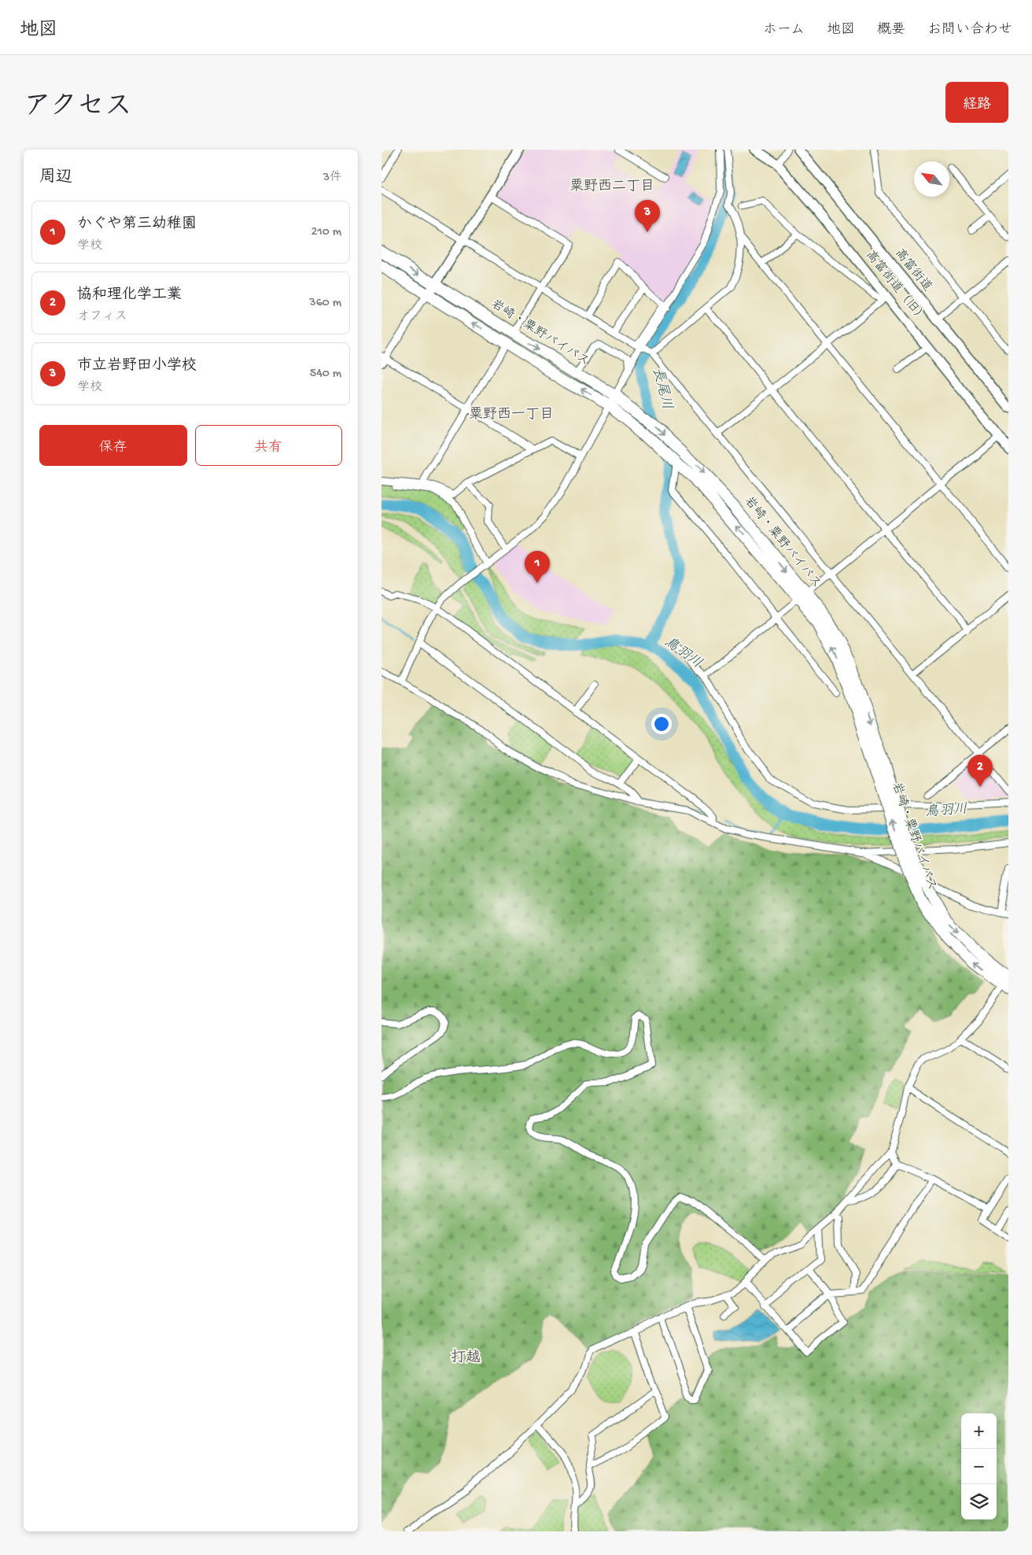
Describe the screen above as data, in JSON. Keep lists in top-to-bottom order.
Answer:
{
  "streets": {
    "highway": ["岩崎・粟野バイパス"],
    "street": ["高富街道", "高富街道（旧）"]
  },
  "districts": ["粟野西二丁目", "粟野西一丁目", "打越"],
  "water": ["長尾川", "鳥羽川"],
  "north": "top left",
  "page": {
    "header": "地図",
    "nav": [
      "ホーム",
      "地図",
      "概要",
      "お問い合わせ"
    ],
    "title": "アクセス",
    "buttons": [
      "経路",
      ["保存", "共有"]
    ],
    "heading": ["周辺", "3件"],
    "pins": ["3", "1", "2"],
    "list": [
      {
        "mark": "1",
        "name": "かぐや第三幼稚園",
        "note": "学校",
        "value": "210 m"
      },
      {
        "mark": "2",
        "name": "協和理化学工業",
        "note": "オフィス",
        "value": "360 m"
      },
      {
        "mark": "3",
        "name": "市立岩野田小学校",
        "note": "学校",
        "value": "540 m"
      }
    ],
    "map_buttons": ["+", "−"]
  }
}
